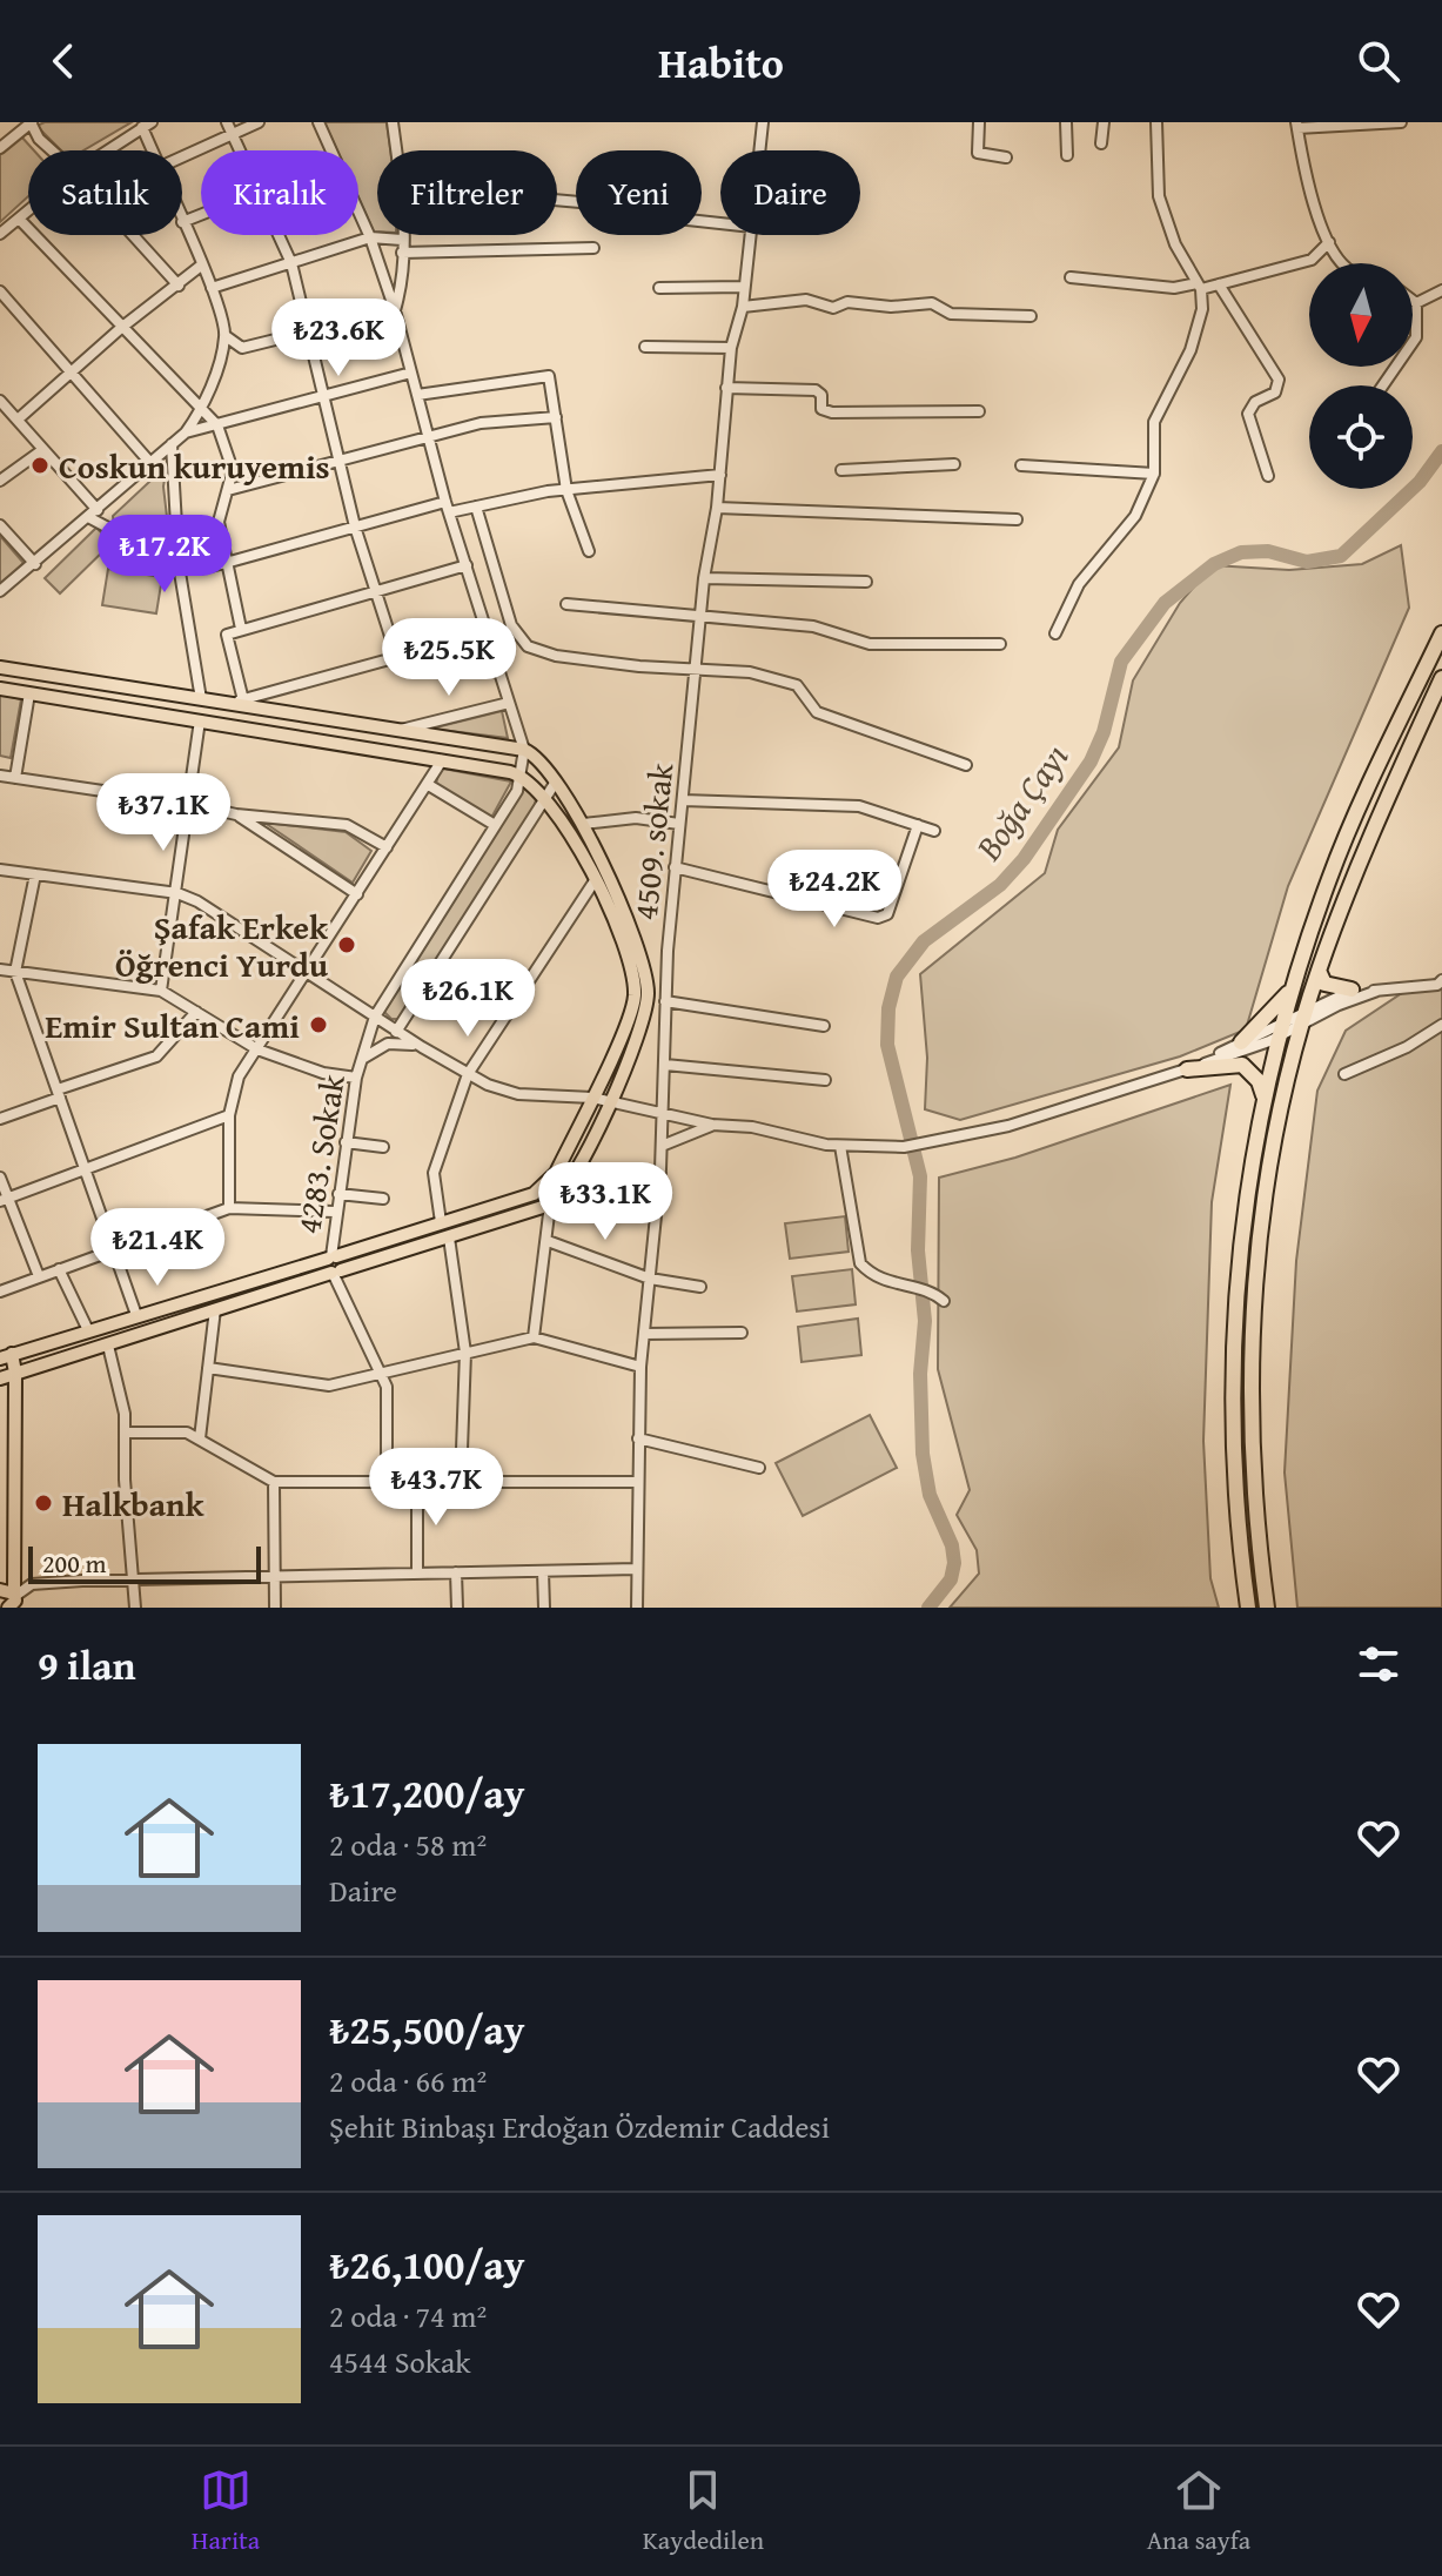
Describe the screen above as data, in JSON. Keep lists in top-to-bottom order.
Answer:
{
  "streets": {
    "street": ["4509. sokak", "4283. Sokak"]
  },
  "water": ["Boğa Çayı"],
  "places": [
    "Coskun kuruyemis",
    "Şafak Erkek Öğrenci Yurdu",
    "Emir Sultan Cami",
    "Halkbank"
  ],
  "scale_bar": "200 m",
  "north": "bottom",
  "page": {
    "header": "Habito",
    "chip": [
      "Satılık",
      "Kiralık",
      "Filtreler",
      "Yeni",
      "Daire"
    ],
    "price": [
      "₺23.6K",
      "₺17.2K",
      "₺25.5K",
      "₺37.1K",
      "₺24.2K",
      "₺26.1K",
      "₺33.1K",
      "₺21.4K",
      "₺43.7K"
    ],
    "scale": "200 m",
    "heading": "9 ilan",
    "list": [
      {
        "name": "₺17,200/ay",
        "note": "2 oda · 58 m² · Daire"
      },
      {
        "name": "₺25,500/ay",
        "note": "2 oda · 66 m² · Şehit Binbaşı Erdoğan Özdemir Caddesi"
      },
      {
        "name": "₺26,100/ay",
        "note": "2 oda · 74 m² · 4544 Sokak"
      }
    ],
    "tabs": ["Harita", "Kaydedilen", "Ana sayfa"]
  }
}
